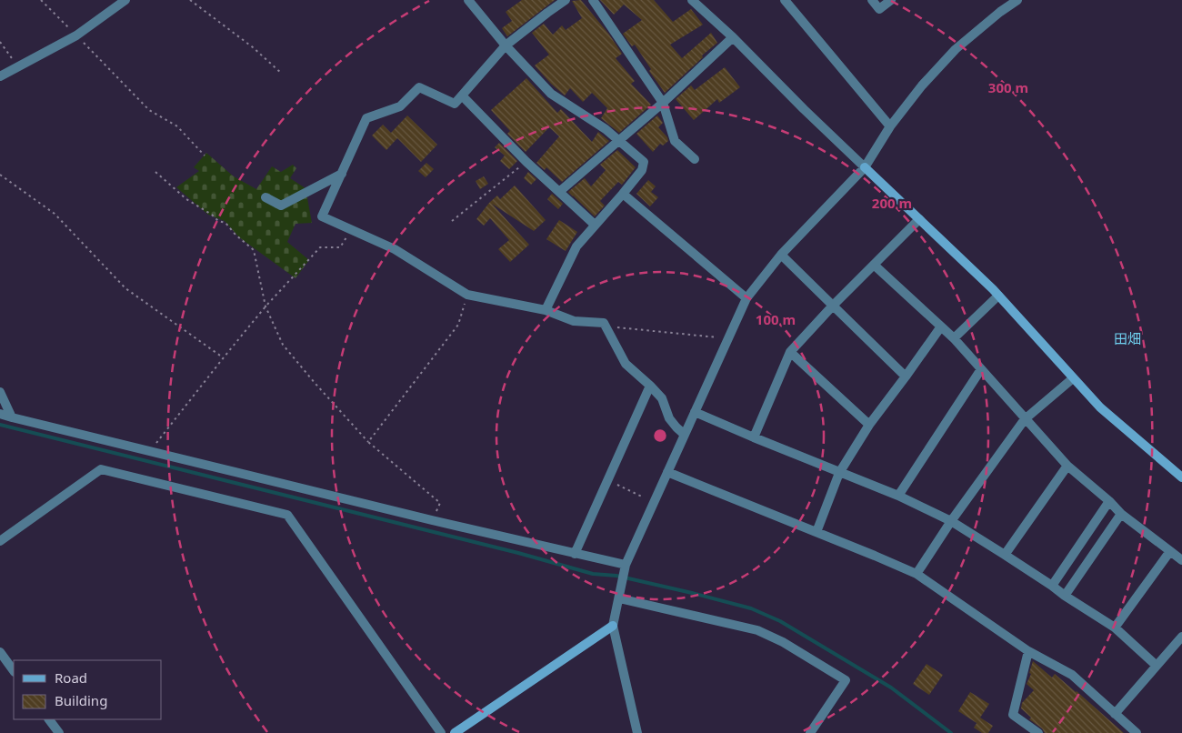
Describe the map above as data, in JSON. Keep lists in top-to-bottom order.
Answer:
{
  "districts": ["田畑"],
  "legend": ["Road", "Building"],
  "rings": ["300 m", "200 m", "100 m"]
}
